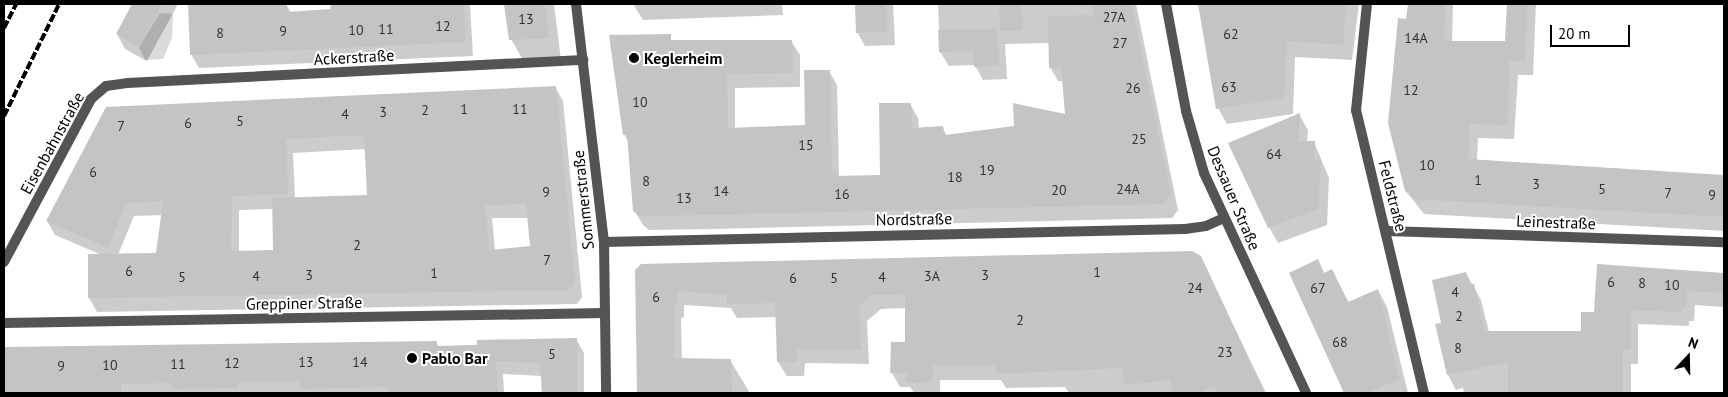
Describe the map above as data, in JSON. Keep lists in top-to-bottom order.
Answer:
{
  "streets": {
    "street": [
      "Ackerstraße",
      "Eisenbahnstraße",
      "Feldstraße",
      "Dessauer Straße",
      "Sommerstraße",
      "Nordstraße",
      "Leinestraße",
      "Greppiner Straße"
    ]
  },
  "crossings": [
    ["Ackerstraße", "Eisenbahnstraße"],
    ["Ackerstraße", "Sommerstraße"],
    ["Feldstraße", "Leinestraße"],
    ["Dessauer Straße", "Nordstraße"],
    ["Sommerstraße", "Nordstraße"],
    ["Sommerstraße", "Greppiner Straße"]
  ],
  "places": ["Keglerheim", "Pablo Bar"],
  "house_numbers": [
    "27A",
    "13",
    "12",
    "11",
    "10",
    "9",
    "8",
    "62",
    "14A",
    "27",
    "63",
    "26",
    "12",
    "10",
    "1",
    "11",
    "2",
    "3",
    "4",
    "5",
    "6",
    "7",
    "25",
    "15",
    "64",
    "10",
    "19",
    "6",
    "18",
    "1",
    "8",
    "3",
    "24A",
    "5",
    "20",
    "14",
    "9",
    "7",
    "16",
    "9",
    "13",
    "2",
    "7",
    "6",
    "1",
    "1",
    "3",
    "3",
    "4",
    "3A",
    "5",
    "4",
    "6",
    "5",
    "6",
    "8",
    "10",
    "24",
    "67",
    "4",
    "6",
    "2",
    "2",
    "68",
    "8",
    "23",
    "5",
    "13",
    "14",
    "12",
    "11",
    "10",
    "9"
  ],
  "scale_bar": "20 m",
  "north": "top"
}
